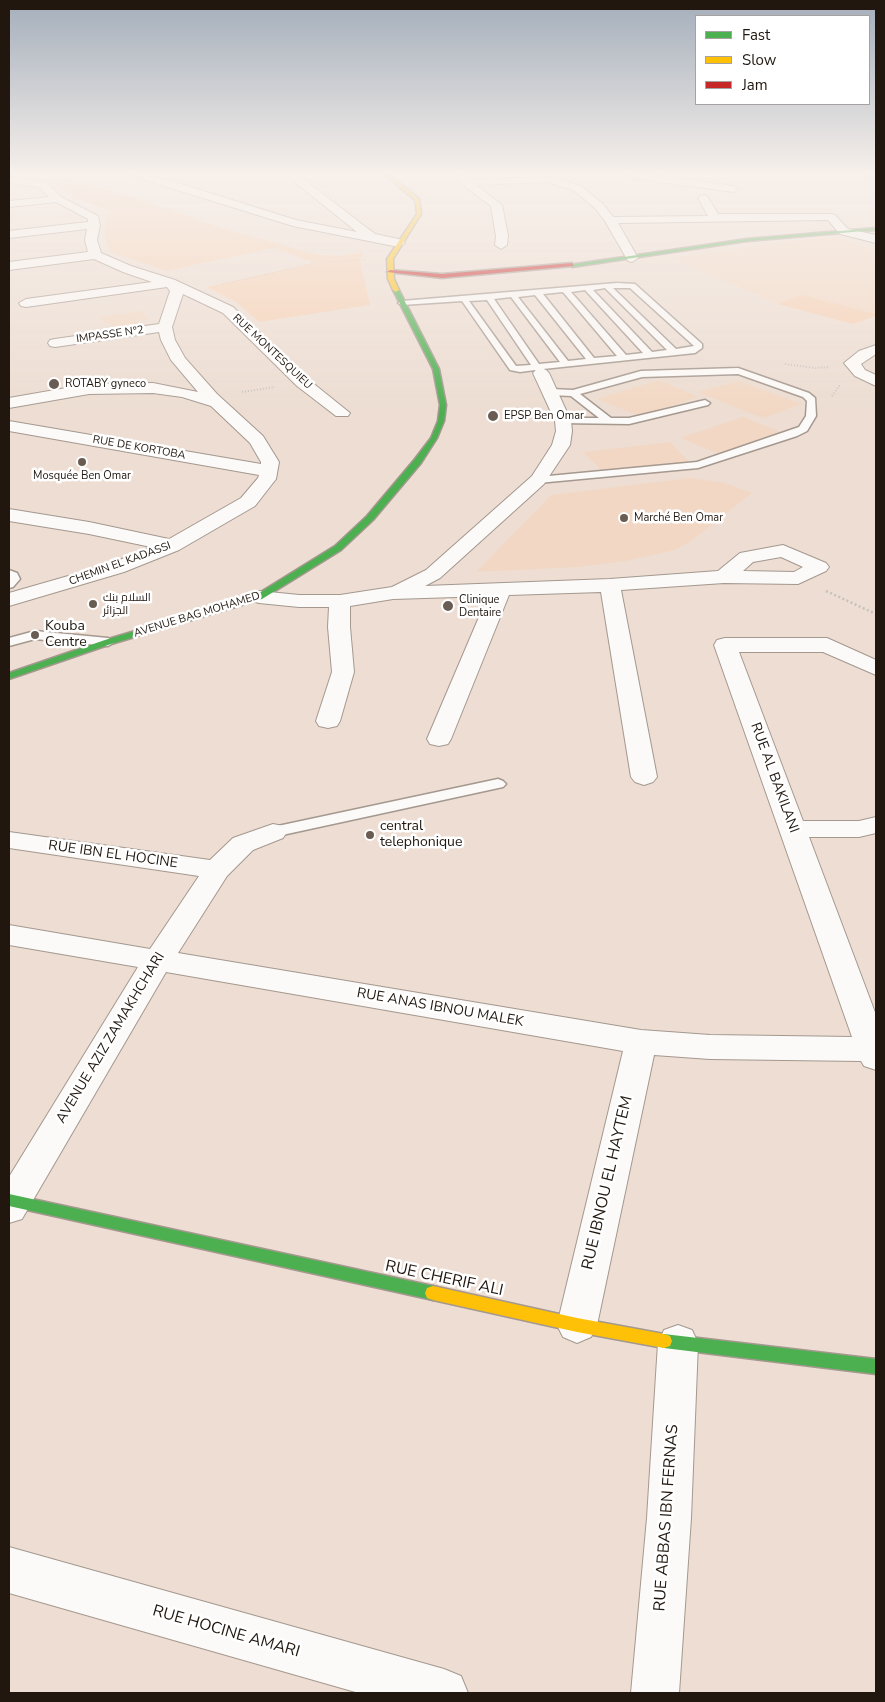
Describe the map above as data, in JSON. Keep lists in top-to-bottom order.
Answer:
{
  "streets": {
    "main road": ["AVENUE BAG MOHAMED", "RUE CHERIF ALI"],
    "street": [
      "IMPASSE N°2",
      "RUE MONTESQUIEU",
      "RUE DE KORTOBA",
      "CHEMIN EL KADASSI",
      "RUE AL BAKILANI",
      "RUE IBN EL HOCINE",
      "RUE ANAS IBNOU MALEK",
      "AVENUE AZIZ ZAMAKHCHARI",
      "RUE IBNOU EL HAYTEM",
      "RUE ABBAS IBN FERNAS",
      "RUE HOCINE AMARI"
    ]
  },
  "crossings": [
    ["RUE DE KORTOBA", "CHEMIN EL KADASSI"],
    ["RUE AL BAKILANI", "RUE ANAS IBNOU MALEK"],
    ["RUE IBN EL HOCINE", "AVENUE AZIZ ZAMAKHCHARI"],
    ["RUE ANAS IBNOU MALEK", "AVENUE AZIZ ZAMAKHCHARI"],
    ["RUE ANAS IBNOU MALEK", "RUE IBNOU EL HAYTEM"],
    ["AVENUE AZIZ ZAMAKHCHARI", "RUE CHERIF ALI"],
    ["RUE IBNOU EL HAYTEM", "RUE CHERIF ALI"],
    ["RUE CHERIF ALI", "RUE ABBAS IBN FERNAS"]
  ],
  "places": [
    "ROTABY gyneco",
    "EPSP Ben Omar",
    "Mosquée Ben Omar",
    "Marché Ben Omar",
    "السلام بنك الجزائر",
    "Clinique Dentaire",
    "Kouba Centre",
    "central telephonique"
  ],
  "legend": ["Fast", "Slow", "Jam"]
}
